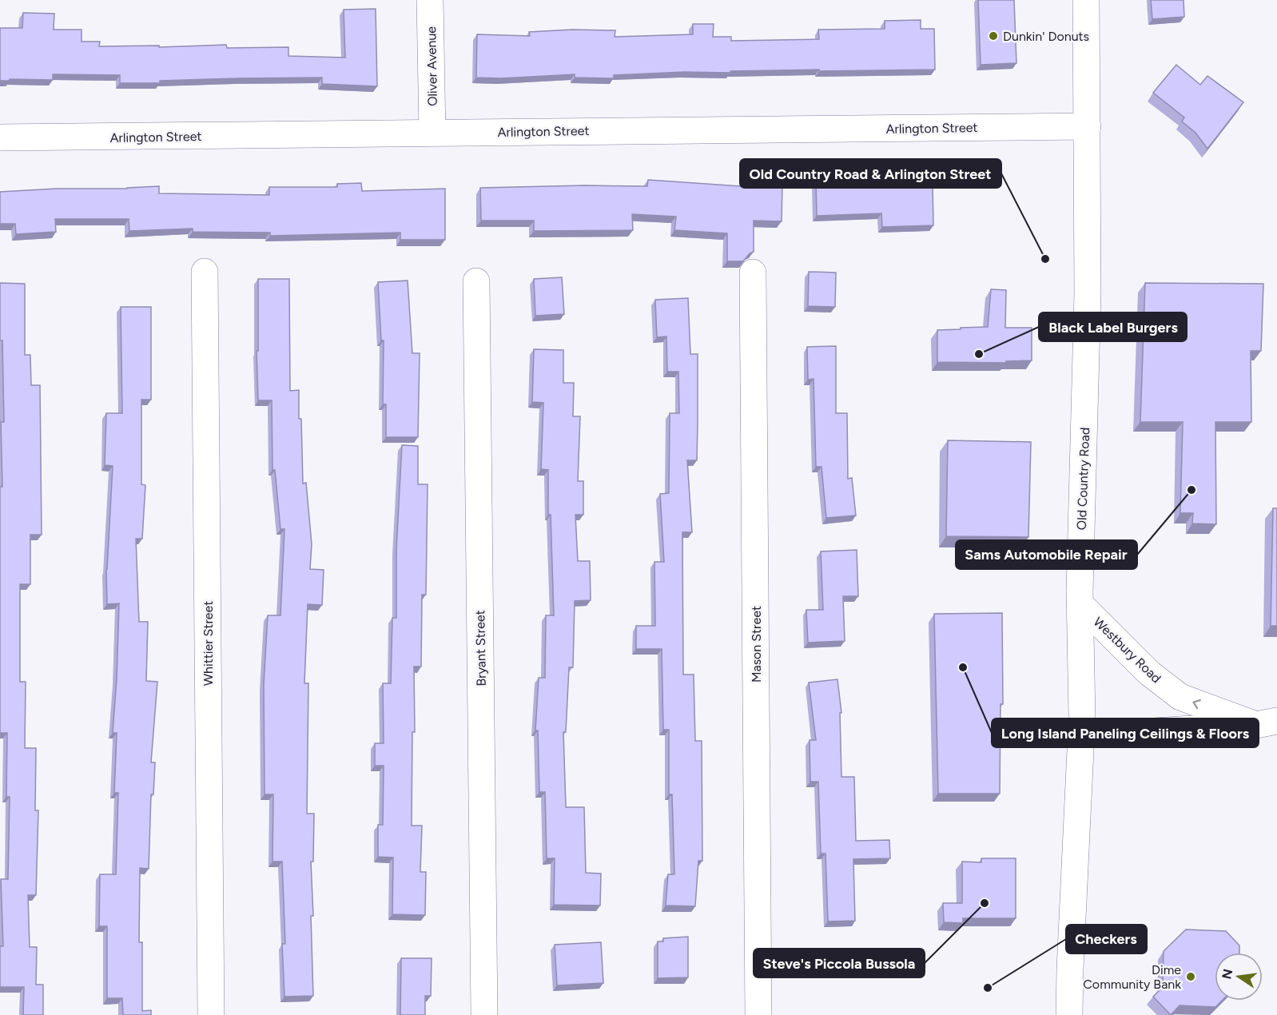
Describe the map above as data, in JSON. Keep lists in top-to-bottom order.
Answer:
{
  "streets": {
    "street": [
      "Oliver Avenue",
      "Arlington Street",
      "Old Country Road",
      "Whittier Street",
      "Mason Street",
      "Bryant Street",
      "Westbury Road"
    ]
  },
  "crossings": [
    ["Oliver Avenue", "Arlington Street"],
    ["Arlington Street", "Old Country Road"],
    ["Old Country Road", "Westbury Road"]
  ],
  "one_way": ["Westbury Road"],
  "places": [
    "Dunkin' Donuts",
    "Old Country Road & Arlington Street",
    "Black Label Burgers",
    "Sams Automobile Repair",
    "Long Island Paneling Ceilings & Floors",
    "Steve's Piccola Bussola",
    "Dime Community Bank",
    "Checkers"
  ],
  "north": "left"
}
